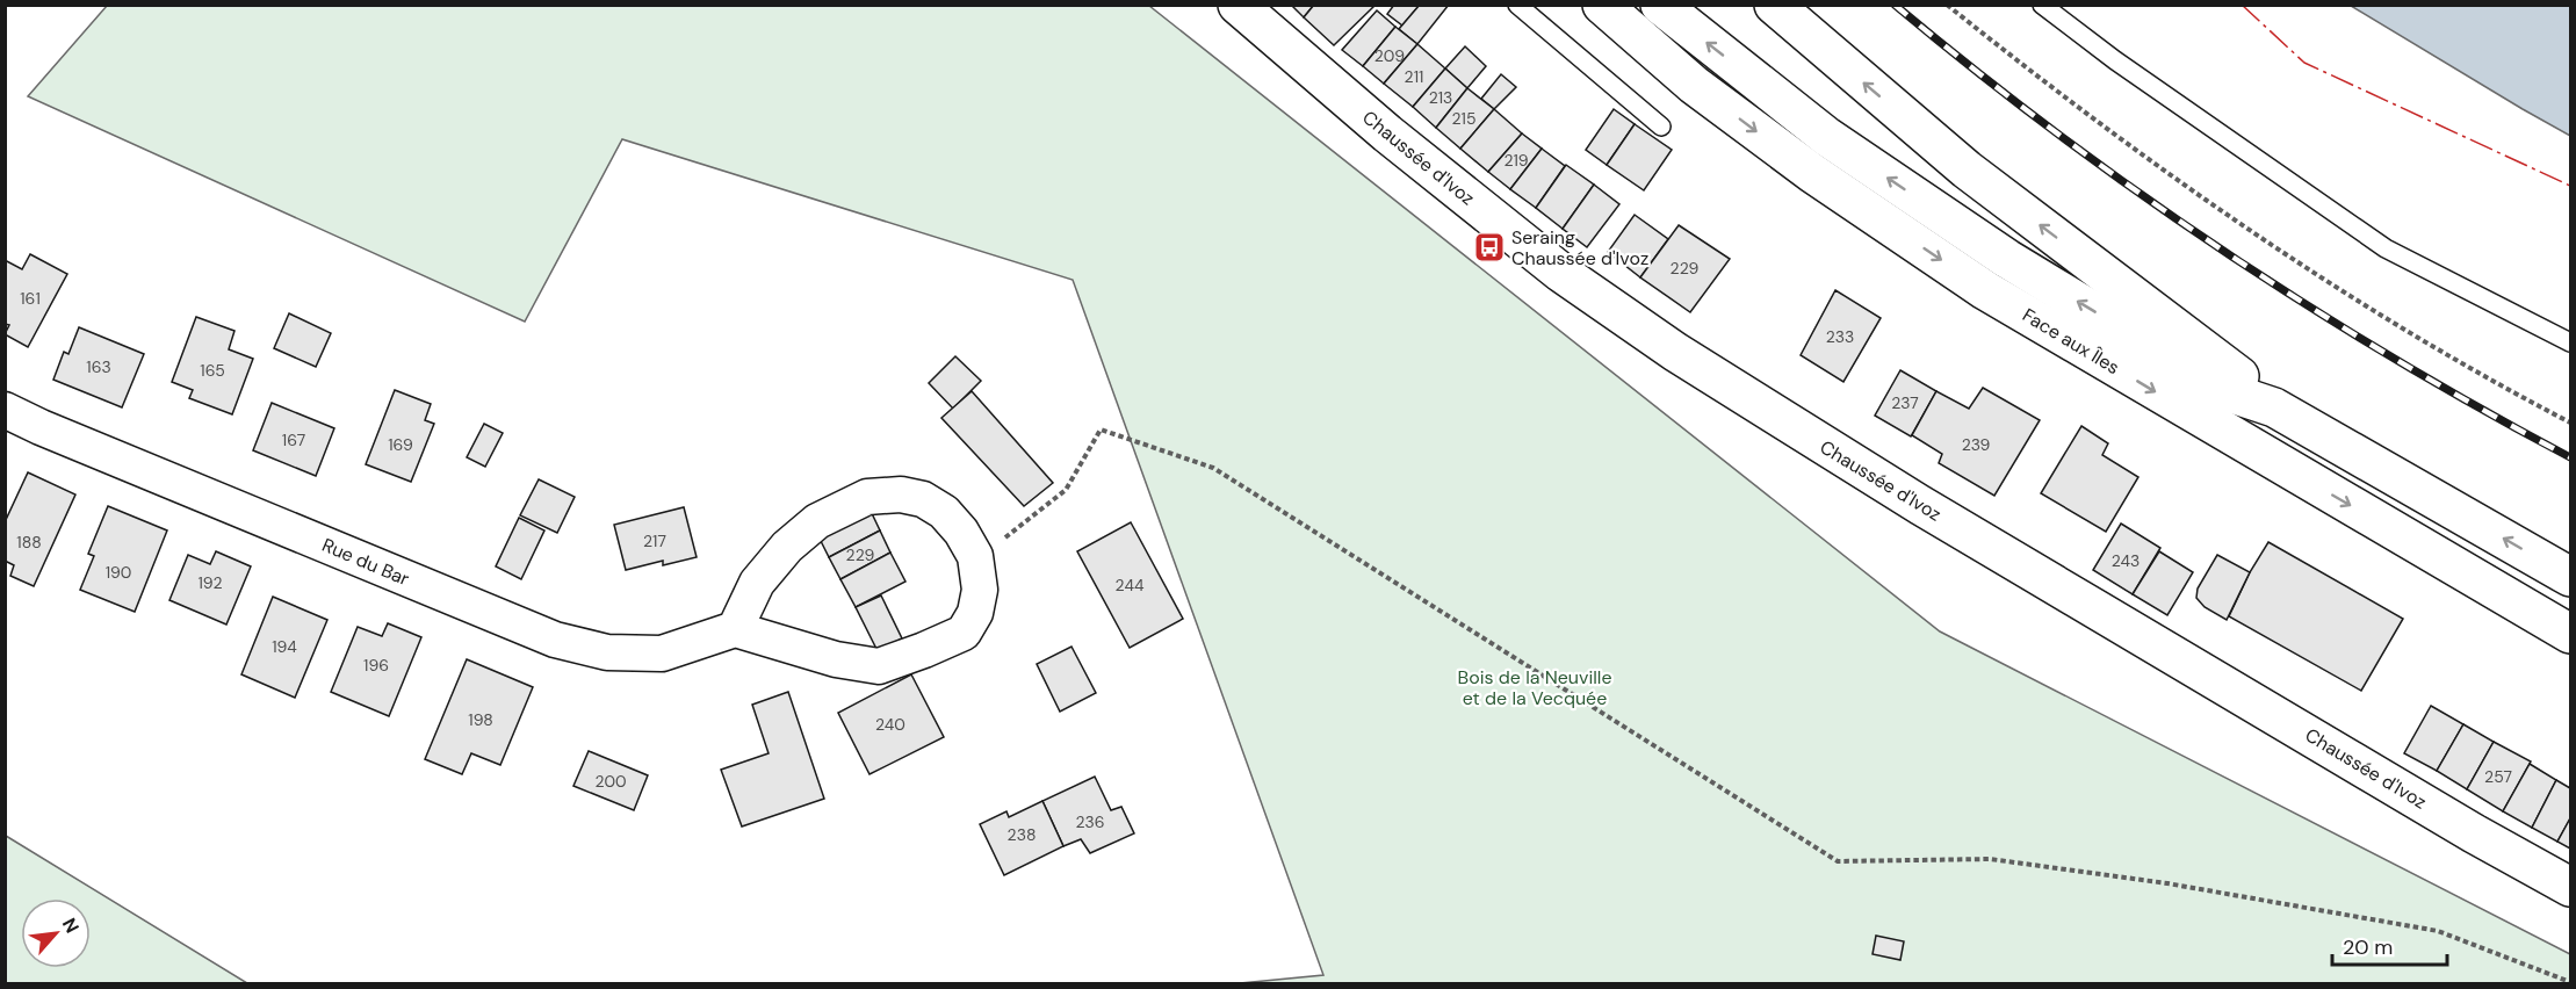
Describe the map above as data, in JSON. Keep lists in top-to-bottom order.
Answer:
{
  "streets": {
    "main road": ["Chaussée d'Ivoz", "Face aux Îles"],
    "street": ["Rue du Bar"]
  },
  "parks": ["Bois de la Neuville et de la Vecquée"],
  "places": {
    "bus stop": ["Seraing Chaussée d'Ivoz"]
  },
  "house_numbers": [
    "209",
    "211",
    "213",
    "215",
    "219",
    "229",
    "161",
    "233",
    "163",
    "165",
    "237",
    "167",
    "169",
    "239",
    "217",
    "188",
    "229",
    "243",
    "190",
    "192",
    "244",
    "194",
    "196",
    "198",
    "240",
    "257",
    "200",
    "236",
    "238"
  ],
  "scale_bar": "20 m",
  "north": "top right"
}
